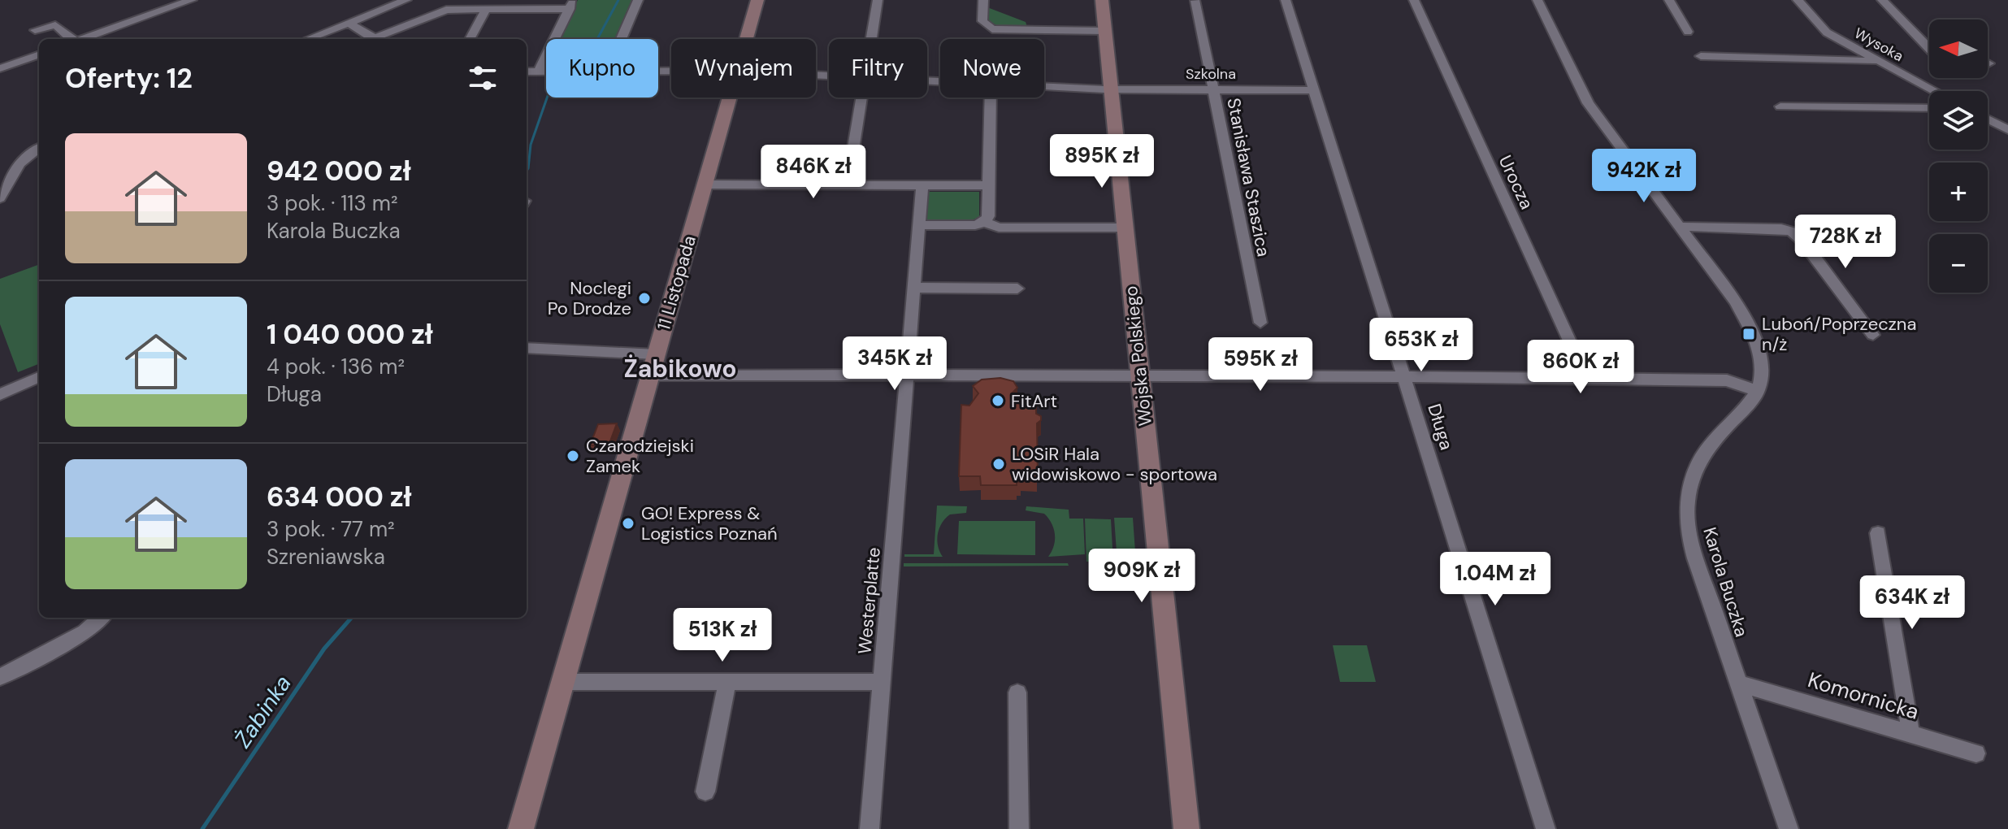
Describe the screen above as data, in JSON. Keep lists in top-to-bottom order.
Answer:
{
  "streets": {
    "street": [
      "Wysoka",
      "Szkolna",
      "Stanisława Staszica",
      "Urocza",
      "11 Listopada",
      "Wojska Polskiego",
      "Długa",
      "Karola Buczka",
      "Westerplatte",
      "Komornicka"
    ]
  },
  "crossings": [
    ["Szkolna", "Stanisława Staszica"],
    ["Szkolna", "Wojska Polskiego"],
    ["Szkolna", "Długa"],
    ["Karola Buczka", "Komornicka"]
  ],
  "districts": ["Żabikowo"],
  "water": ["Żabinka"],
  "places": {
    "other": [
      "Noclegi Po Drodze",
      "FitArt",
      "Czarodziejski Zamek",
      "LOSiR Hala widowiskowo - sportowa",
      "GO! Express & Logistics Poznań"
    ],
    "transit": ["Luboń/Poprzeczna n/ż"]
  },
  "north": "left",
  "page": {
    "map_buttons": ["+", "−"],
    "chip": [
      "Kupno",
      "Wynajem",
      "Filtry",
      "Nowe"
    ],
    "heading": "Oferty: 12",
    "list": [
      {
        "name": "942 000 zł",
        "note": "3 pok. · 113 m² · Karola Buczka"
      },
      {
        "name": "1 040 000 zł",
        "note": "4 pok. · 136 m² · Długa"
      },
      {
        "name": "634 000 zł",
        "note": "3 pok. · 77 m² · Szreniawska"
      }
    ],
    "price": [
      "895K zł",
      "846K zł",
      "942K zł",
      "728K zł",
      "653K zł",
      "345K zł",
      "595K zł",
      "860K zł",
      "909K zł",
      "1.04M zł",
      "634K zł",
      "513K zł"
    ]
  }
}
